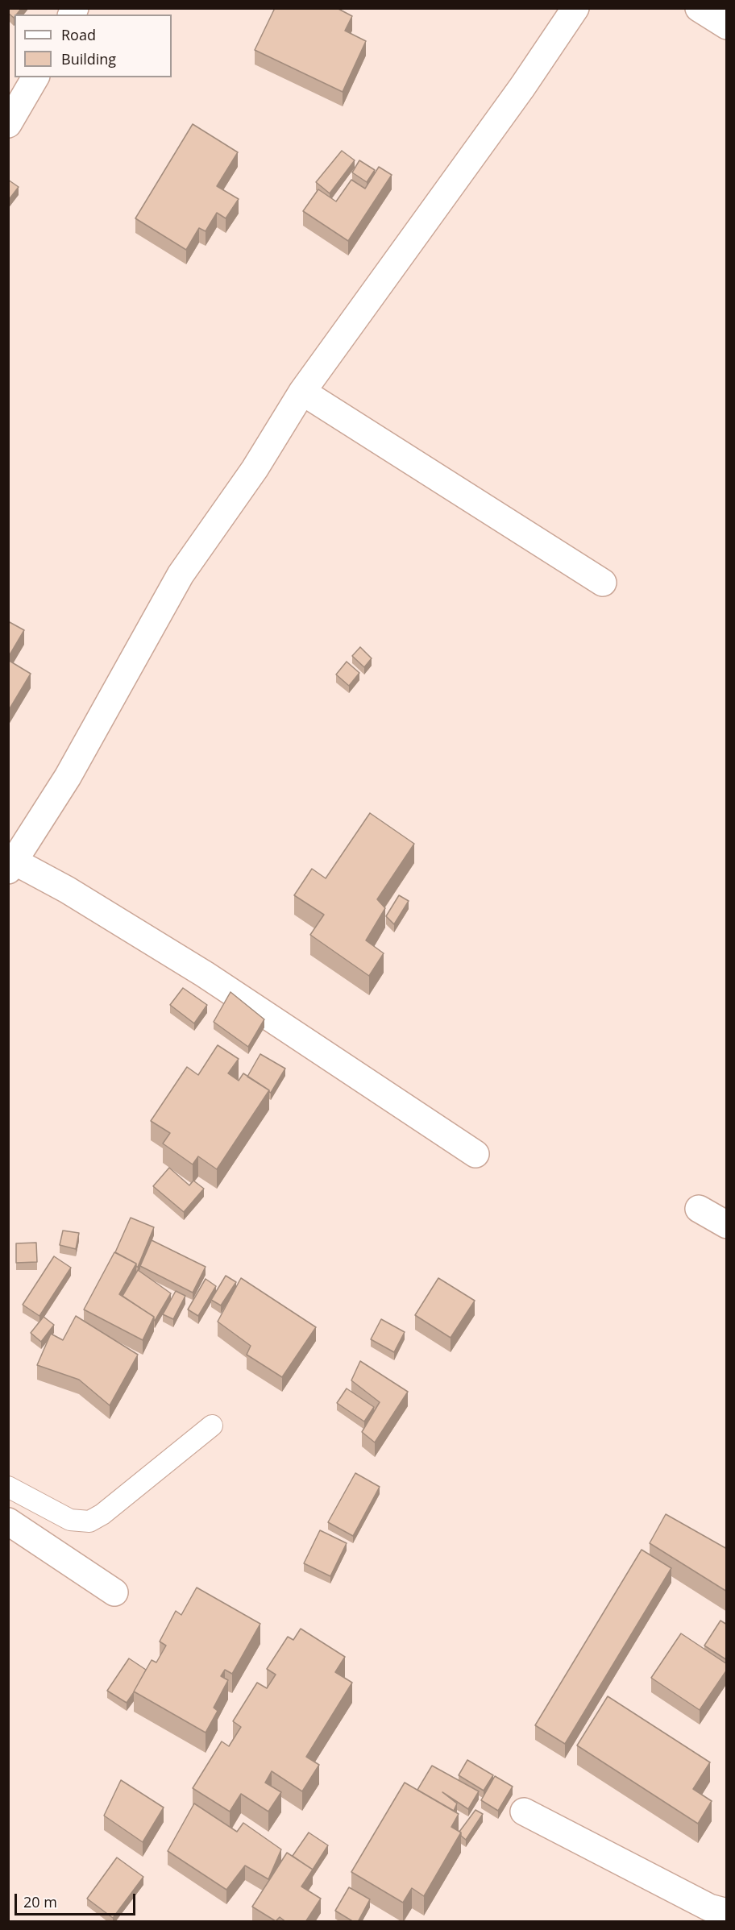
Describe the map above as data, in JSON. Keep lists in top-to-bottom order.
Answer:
{
  "legend": ["Road", "Building"],
  "scale_bar": "20 m"
}
